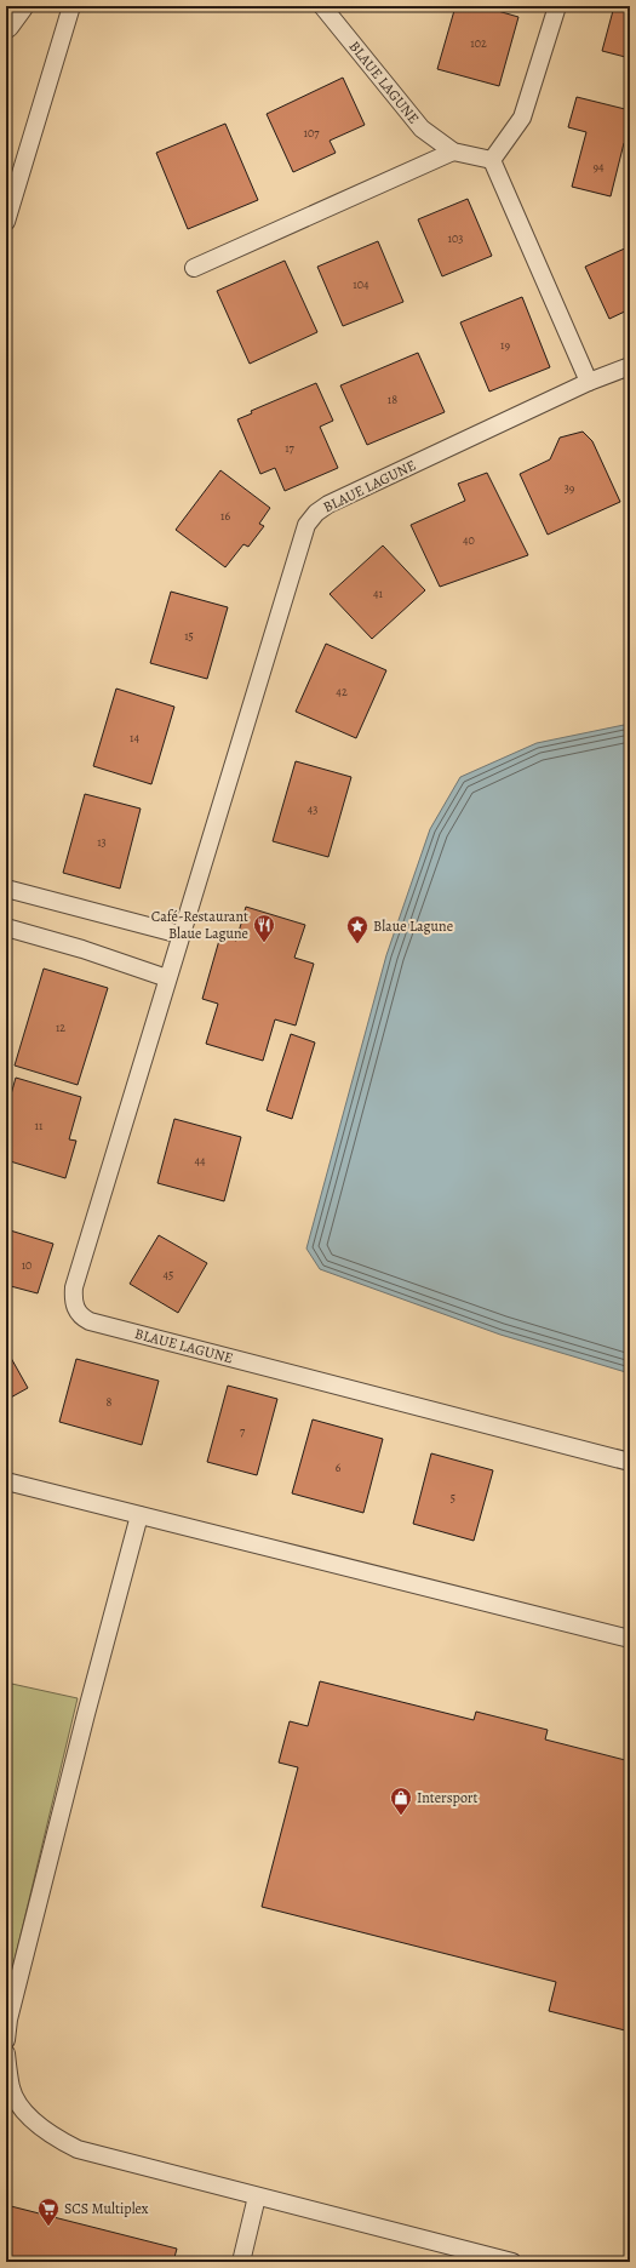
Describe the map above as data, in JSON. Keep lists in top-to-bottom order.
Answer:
{
  "streets": {
    "lane": ["BLAUE LAGUNE"]
  },
  "places": {
    "restaurant": ["Café-Restaurant Blaue Lagune"],
    "place": ["Blaue Lagune"],
    "shop": ["Intersport"],
    "supermarket": ["SCS Multiplex"]
  },
  "house_numbers": [
    "102",
    "107",
    "94",
    "103",
    "104",
    "19",
    "18",
    "17",
    "39",
    "16",
    "40",
    "41",
    "15",
    "42",
    "14",
    "43",
    "13",
    "12",
    "11",
    "44",
    "10",
    "45",
    "8",
    "7",
    "6",
    "5"
  ]
}
